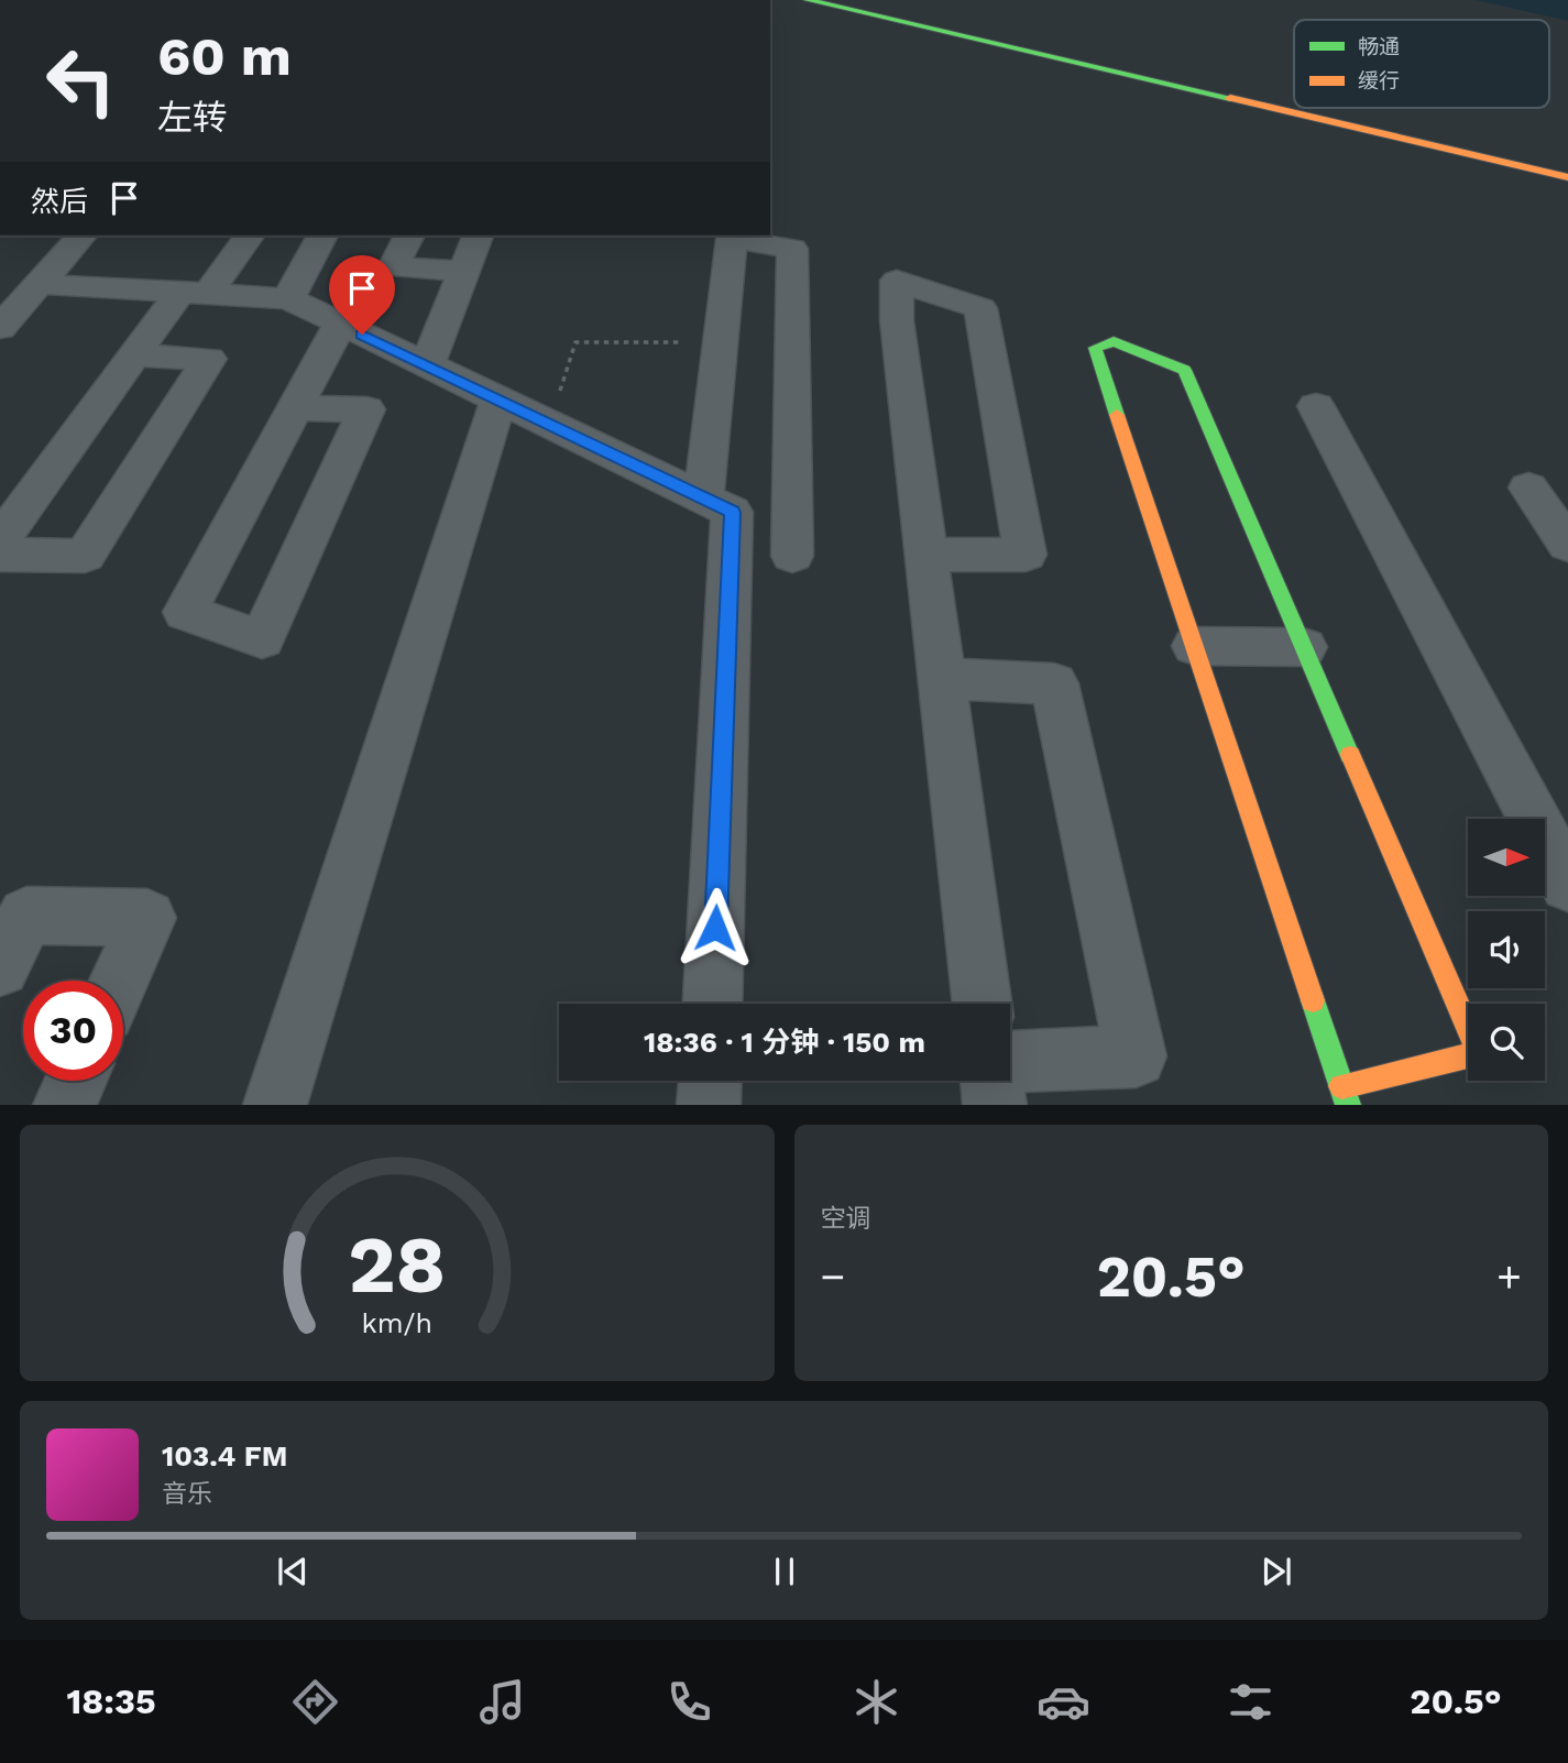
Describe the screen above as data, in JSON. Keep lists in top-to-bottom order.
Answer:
{
  "legend": ["畅通", "缓行"],
  "north": "right",
  "page": {
    "turn": ["60 m", "左转"],
    "then": "然后",
    "limit": "30",
    "trip": "18:36 · 1 分钟 · 150 m",
    "tile": "空调",
    "heat": ["−", "20.5°", "+"],
    "song": ["103.4 FM", "音乐"],
    "tabs": ["18:35", "20.5°"],
    "gauge": ["28", "km/h"]
  }
}
